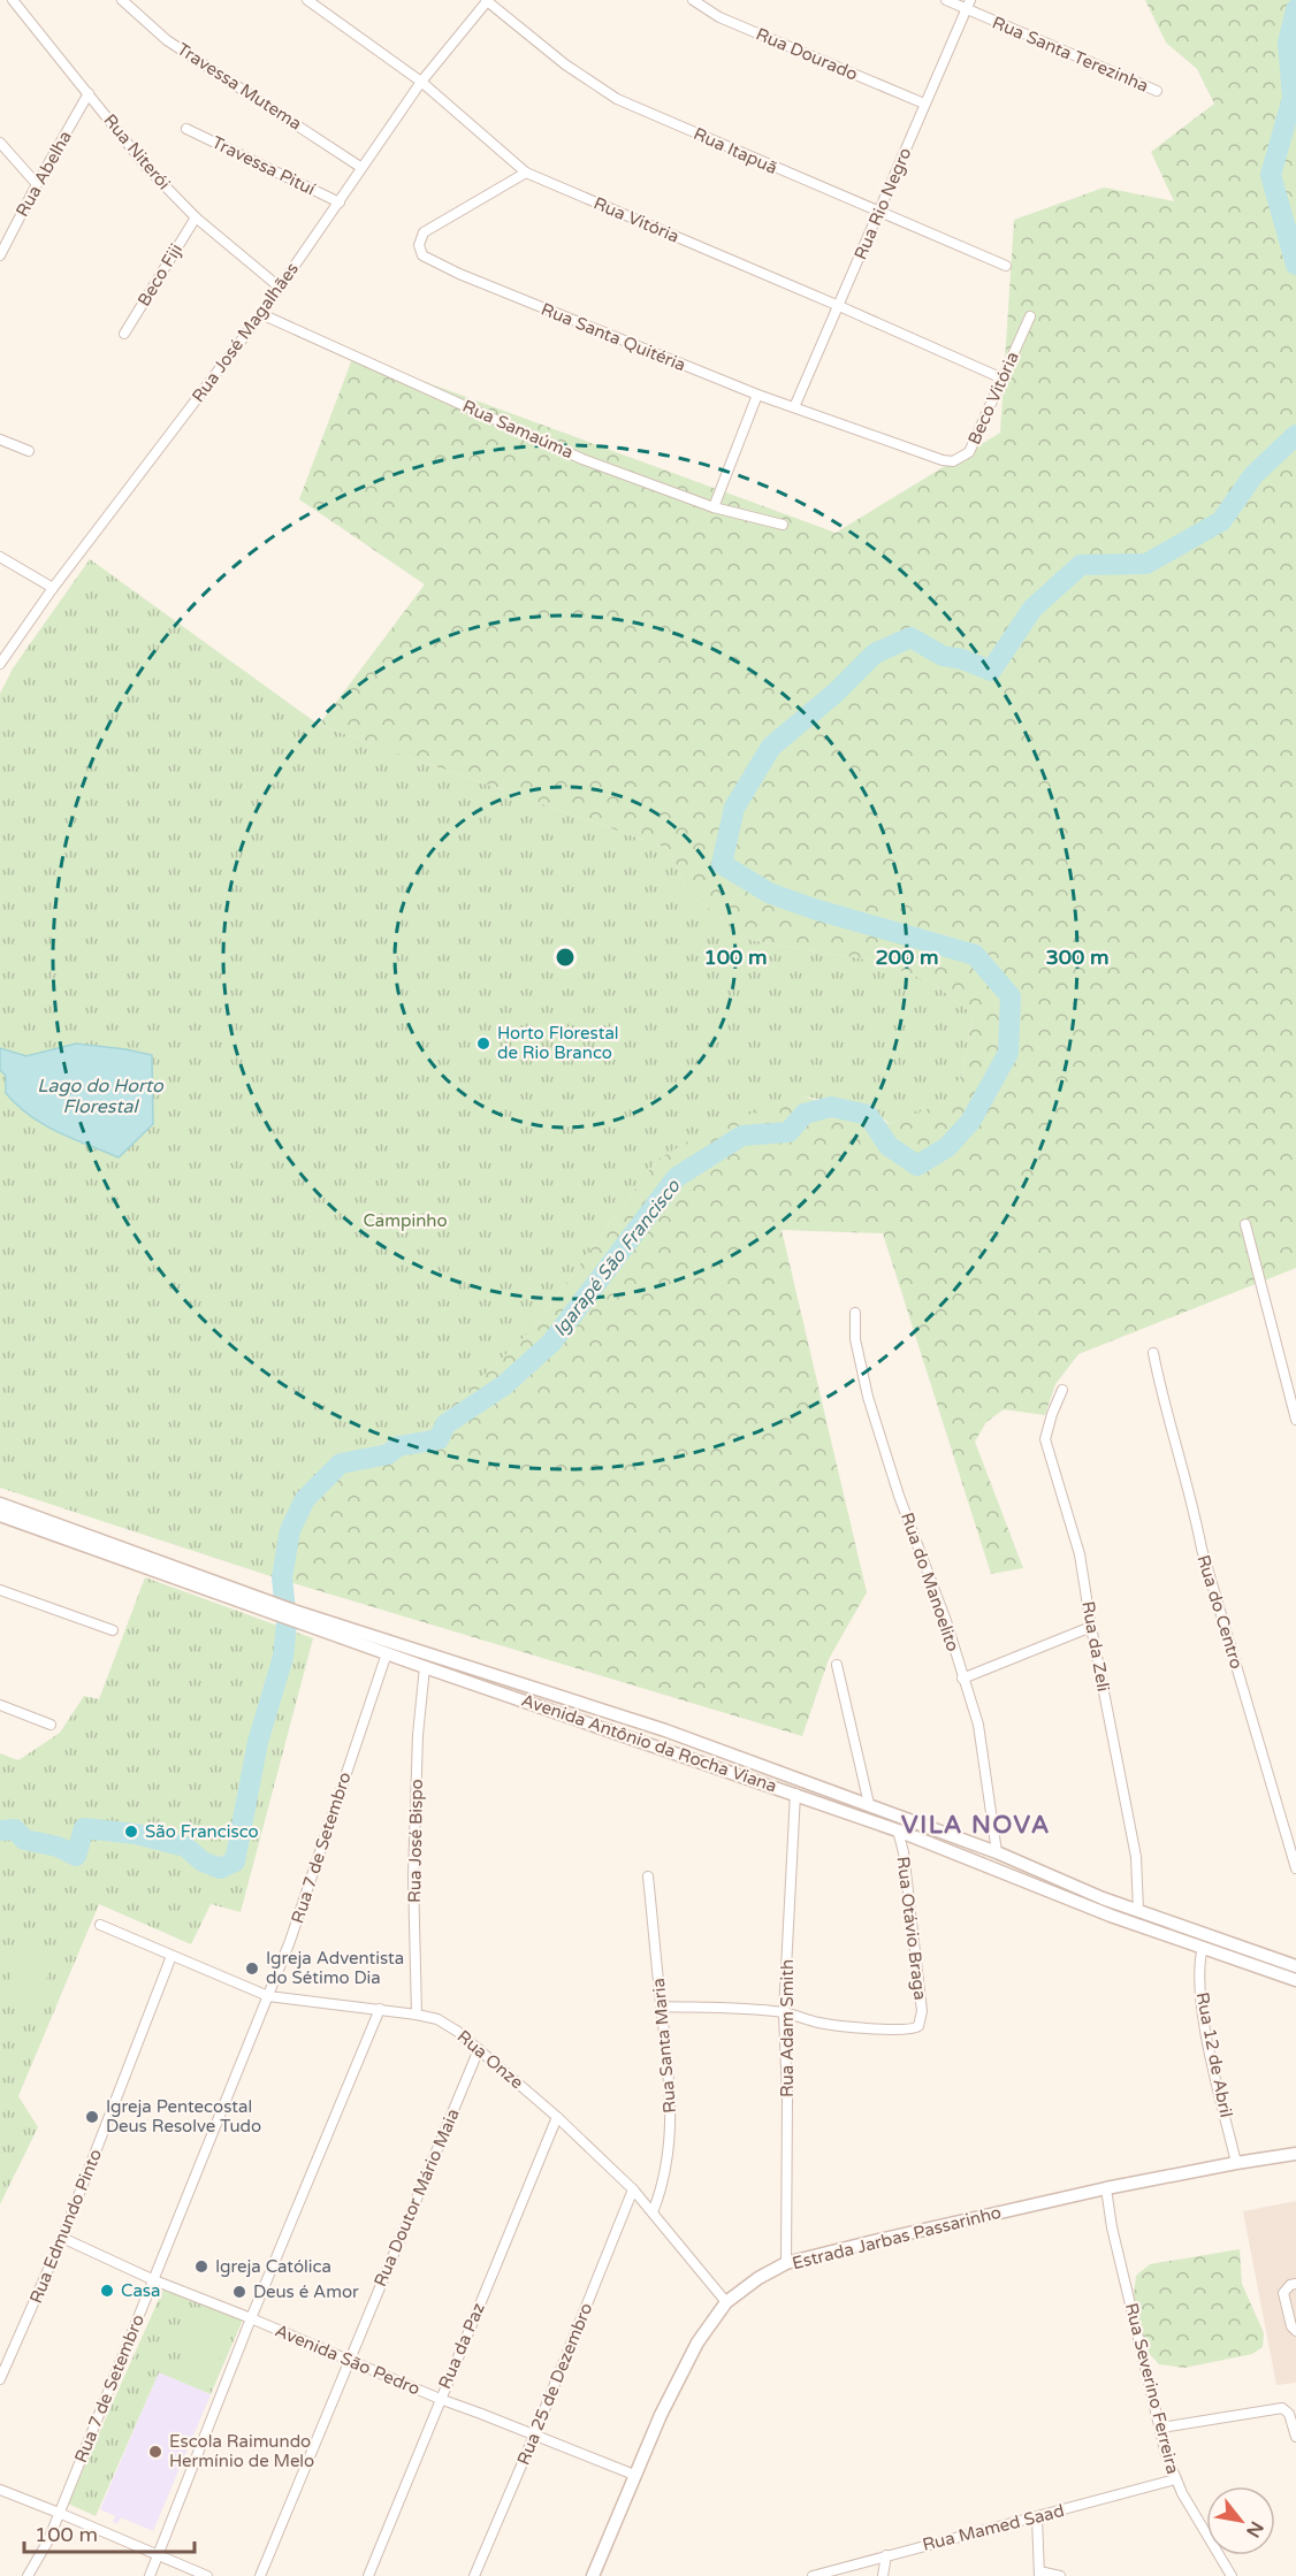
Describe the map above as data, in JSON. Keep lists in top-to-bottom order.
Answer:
{
  "streets": {
    "main road": ["Avenida Antônio da Rocha Viana", "Estrada Jarbas Passarinho"],
    "street": [
      "Rua Dourado",
      "Rua Santa Terezinha",
      "Travessa Mutema",
      "Rua Itapuã",
      "Rua Niterói",
      "Travessa Pituí",
      "Rua Abelha",
      "Rua Rio Negro",
      "Rua Vitória",
      "Beco Fiji",
      "Rua José Magalhães",
      "Rua Santa Quitéria",
      "Beco Vitória",
      "Rua Samaúma",
      "Rua do Manoelito",
      "Rua do Centro",
      "Rua da Zeli",
      "Rua José Bispo",
      "Rua 7 de Setembro",
      "Rua Otávio Braga",
      "Rua Adam Smith",
      "Rua Santa Maria",
      "Rua 12 de Abril",
      "Rua Onze",
      "Rua Doutor Mário Maia",
      "Rua Edmundo Pinto",
      "Rua da Paz",
      "Avenida São Pedro",
      "Rua 25 de Dezembro",
      "Rua Severino Ferreira",
      "Rua Mamed Saad"
    ]
  },
  "crossings": [
    ["Rua Dourado", "Rua Rio Negro"],
    ["Rua Santa Terezinha", "Rua Rio Negro"],
    ["Travessa Mutema", "Rua José Magalhães"],
    ["Rua Itapuã", "Rua Rio Negro"],
    ["Rua Itapuã", "Rua José Magalhães"],
    ["Rua Niterói", "Rua Abelha"],
    ["Rua Niterói", "Beco Fiji"],
    ["Rua Niterói", "Rua José Magalhães"],
    ["Travessa Pituí", "Rua José Magalhães"],
    ["Rua Rio Negro", "Rua Vitória"],
    ["Rua Rio Negro", "Rua Santa Quitéria"],
    ["Rua Vitória", "Rua José Magalhães"],
    ["Rua Vitória", "Rua Santa Quitéria"],
    ["Rua Vitória", "Beco Vitória"],
    ["Rua José Magalhães", "Rua Samaúma"],
    ["Rua Santa Quitéria", "Beco Vitória"],
    ["Rua do Manoelito", "Avenida Antônio da Rocha Viana"],
    ["Rua da Zeli", "Avenida Antônio da Rocha Viana"],
    ["Avenida Antônio da Rocha Viana", "Rua José Bispo"],
    ["Avenida Antônio da Rocha Viana", "Rua 7 de Setembro"],
    ["Avenida Antônio da Rocha Viana", "Rua Otávio Braga"],
    ["Avenida Antônio da Rocha Viana", "Rua Adam Smith"],
    ["Avenida Antônio da Rocha Viana", "Rua 12 de Abril"],
    ["Rua José Bispo", "Rua Onze"],
    ["Rua 7 de Setembro", "Rua Onze"],
    ["Rua 7 de Setembro", "Avenida São Pedro"],
    ["Rua Otávio Braga", "Rua Adam Smith"],
    ["Rua Adam Smith", "Estrada Jarbas Passarinho"],
    ["Rua Santa Maria", "Rua Onze"],
    ["Rua 12 de Abril", "Estrada Jarbas Passarinho"],
    ["Rua Onze", "Rua Doutor Mário Maia"],
    ["Rua Onze", "Rua Edmundo Pinto"],
    ["Rua Onze", "Estrada Jarbas Passarinho"],
    ["Rua Onze", "Rua da Paz"],
    ["Rua Onze", "Rua 25 de Dezembro"],
    ["Rua Doutor Mário Maia", "Avenida São Pedro"],
    ["Rua Edmundo Pinto", "Avenida São Pedro"],
    ["Estrada Jarbas Passarinho", "Avenida São Pedro"],
    ["Estrada Jarbas Passarinho", "Rua Severino Ferreira"],
    ["Rua da Paz", "Avenida São Pedro"],
    ["Avenida São Pedro", "Rua 25 de Dezembro"],
    ["Rua Severino Ferreira", "Rua Mamed Saad"]
  ],
  "districts": ["VILA NOVA"],
  "water": ["Lago do Horto Florestal", "Igarapé São Francisco"],
  "parks": ["Campinho"],
  "places": [
    "Horto Florestal de Rio Branco",
    "São Francisco",
    "Igreja Adventista do Sétimo Dia",
    "Igreja Pentecostal Deus Resolve Tudo",
    "Igreja Católica",
    "Casa",
    "Deus é Amor",
    "Escola Raimundo Hermínio de Melo"
  ],
  "scale_bar": "100 m",
  "north": "bottom right",
  "rings": ["100 m", "200 m", "300 m"]
}
